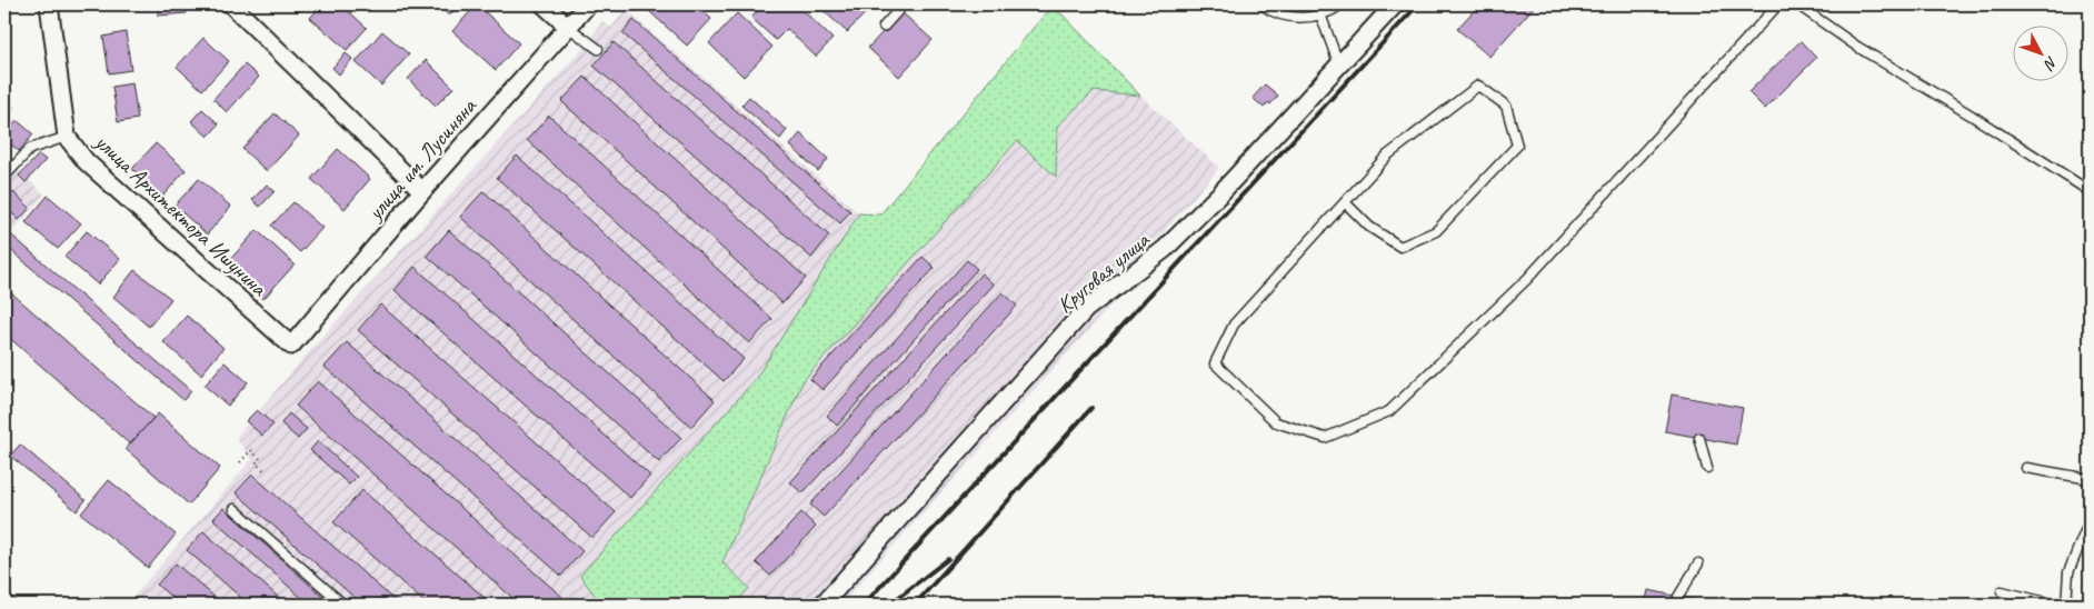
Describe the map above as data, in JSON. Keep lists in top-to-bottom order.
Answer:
{
  "streets": {
    "street": ["улица им. Лусиняна", "улица Архитектора Ишунина", "Круговая улица"]
  },
  "crossings": [
    ["улица им. Лусиняна", "улица Архитектора Ишунина"]
  ],
  "north": "bottom right"
}
